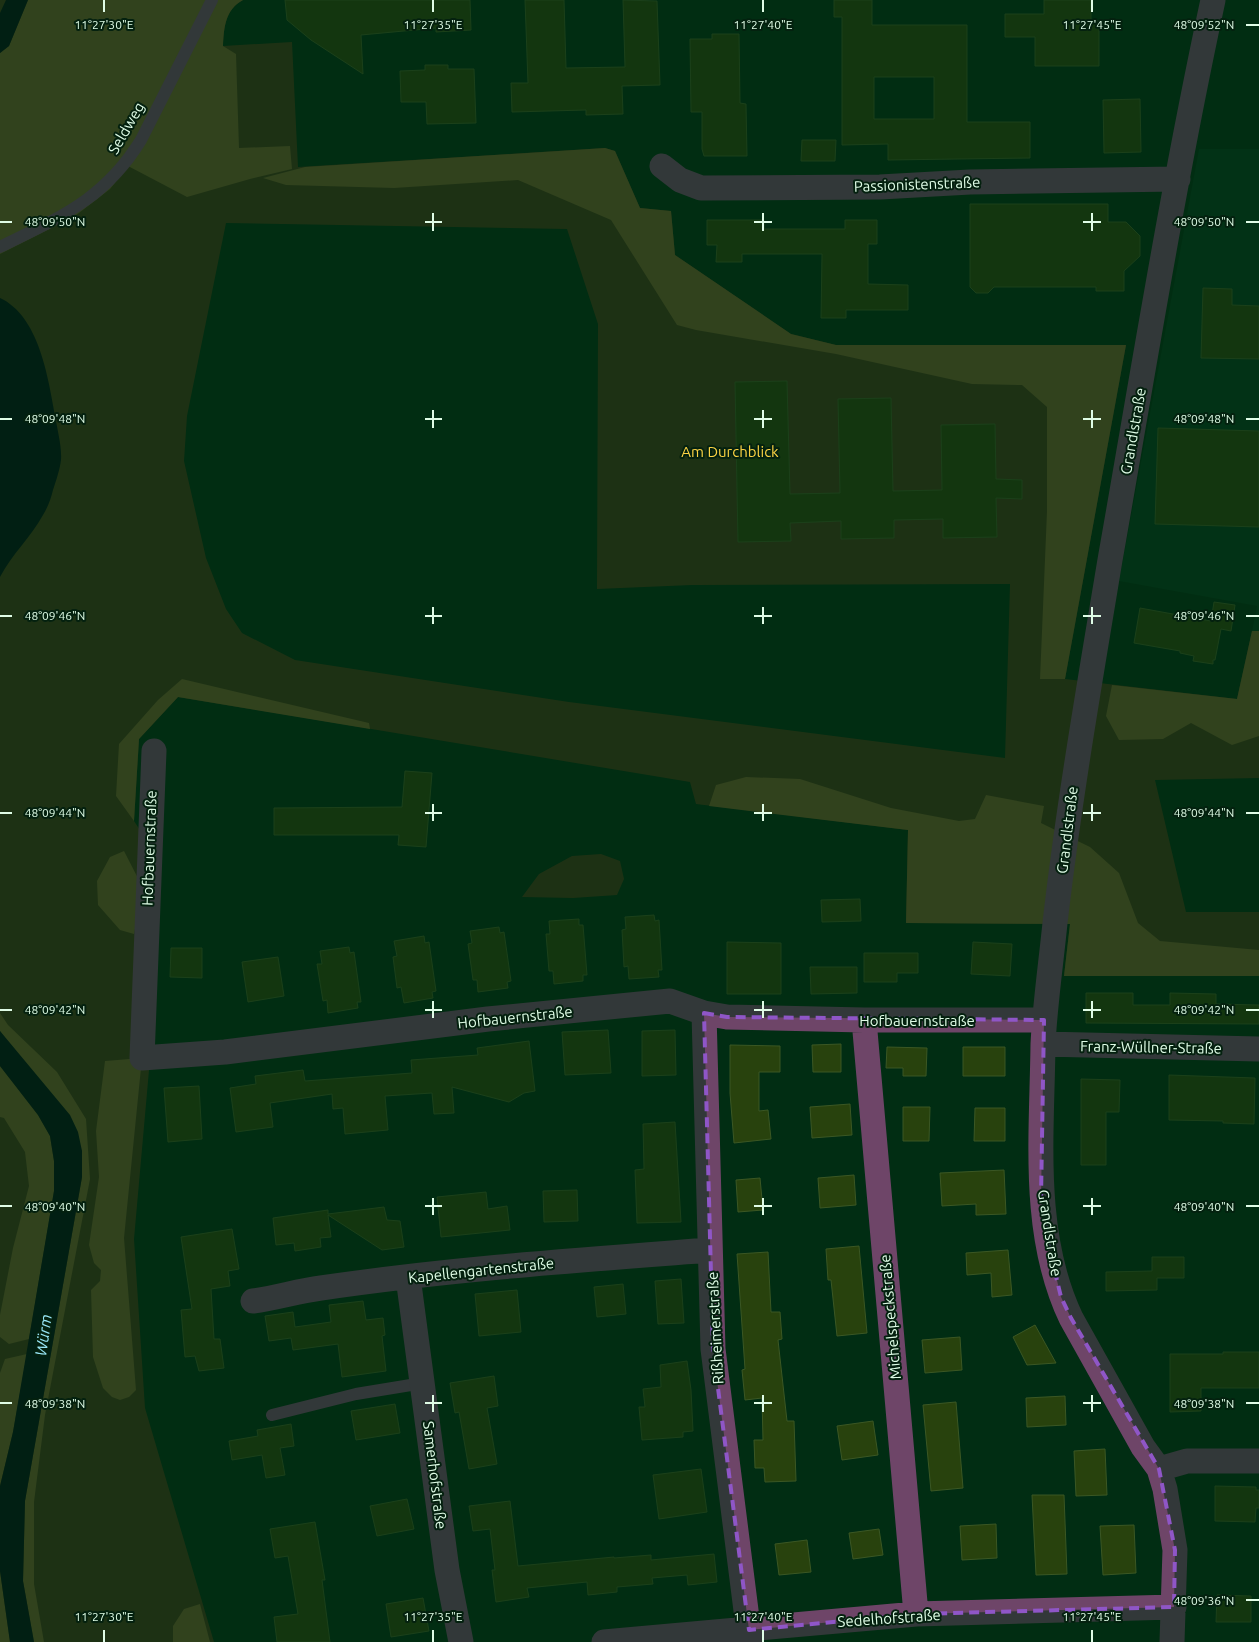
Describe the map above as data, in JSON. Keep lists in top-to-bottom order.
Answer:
{
  "streets": {
    "street": [
      "Passionistenstraße",
      "Grandlstraße",
      "Hofbauernstraße",
      "Franz-Wüllner-Straße",
      "Kapellengartenstraße",
      "Michelspeckstraße",
      "Rißheimerstraße",
      "Samerhofstraße",
      "Sedelhofstraße"
    ],
    "lane": ["Seldweg"]
  },
  "crossings": [
    ["Passionistenstraße", "Grandlstraße"],
    ["Grandlstraße", "Hofbauernstraße"],
    ["Grandlstraße", "Franz-Wüllner-Straße"],
    ["Grandlstraße", "Sedelhofstraße"],
    ["Hofbauernstraße", "Franz-Wüllner-Straße"],
    ["Hofbauernstraße", "Michelspeckstraße"],
    ["Hofbauernstraße", "Rißheimerstraße"],
    ["Kapellengartenstraße", "Rißheimerstraße"],
    ["Kapellengartenstraße", "Samerhofstraße"],
    ["Michelspeckstraße", "Sedelhofstraße"],
    ["Rißheimerstraße", "Sedelhofstraße"]
  ],
  "water": ["Würm"],
  "parks": ["Am Durchblick"],
  "coordinates": [
    "11°27'30\"E",
    "11°27'35\"E",
    "11°27'40\"E",
    "11°27'45\"E",
    "48°09'52\"N",
    "48°09'50\"N",
    "48°09'48\"N",
    "48°09'46\"N",
    "48°09'44\"N",
    "48°09'42\"N",
    "48°09'40\"N",
    "48°09'38\"N",
    "48°09'36\"N"
  ]
}
